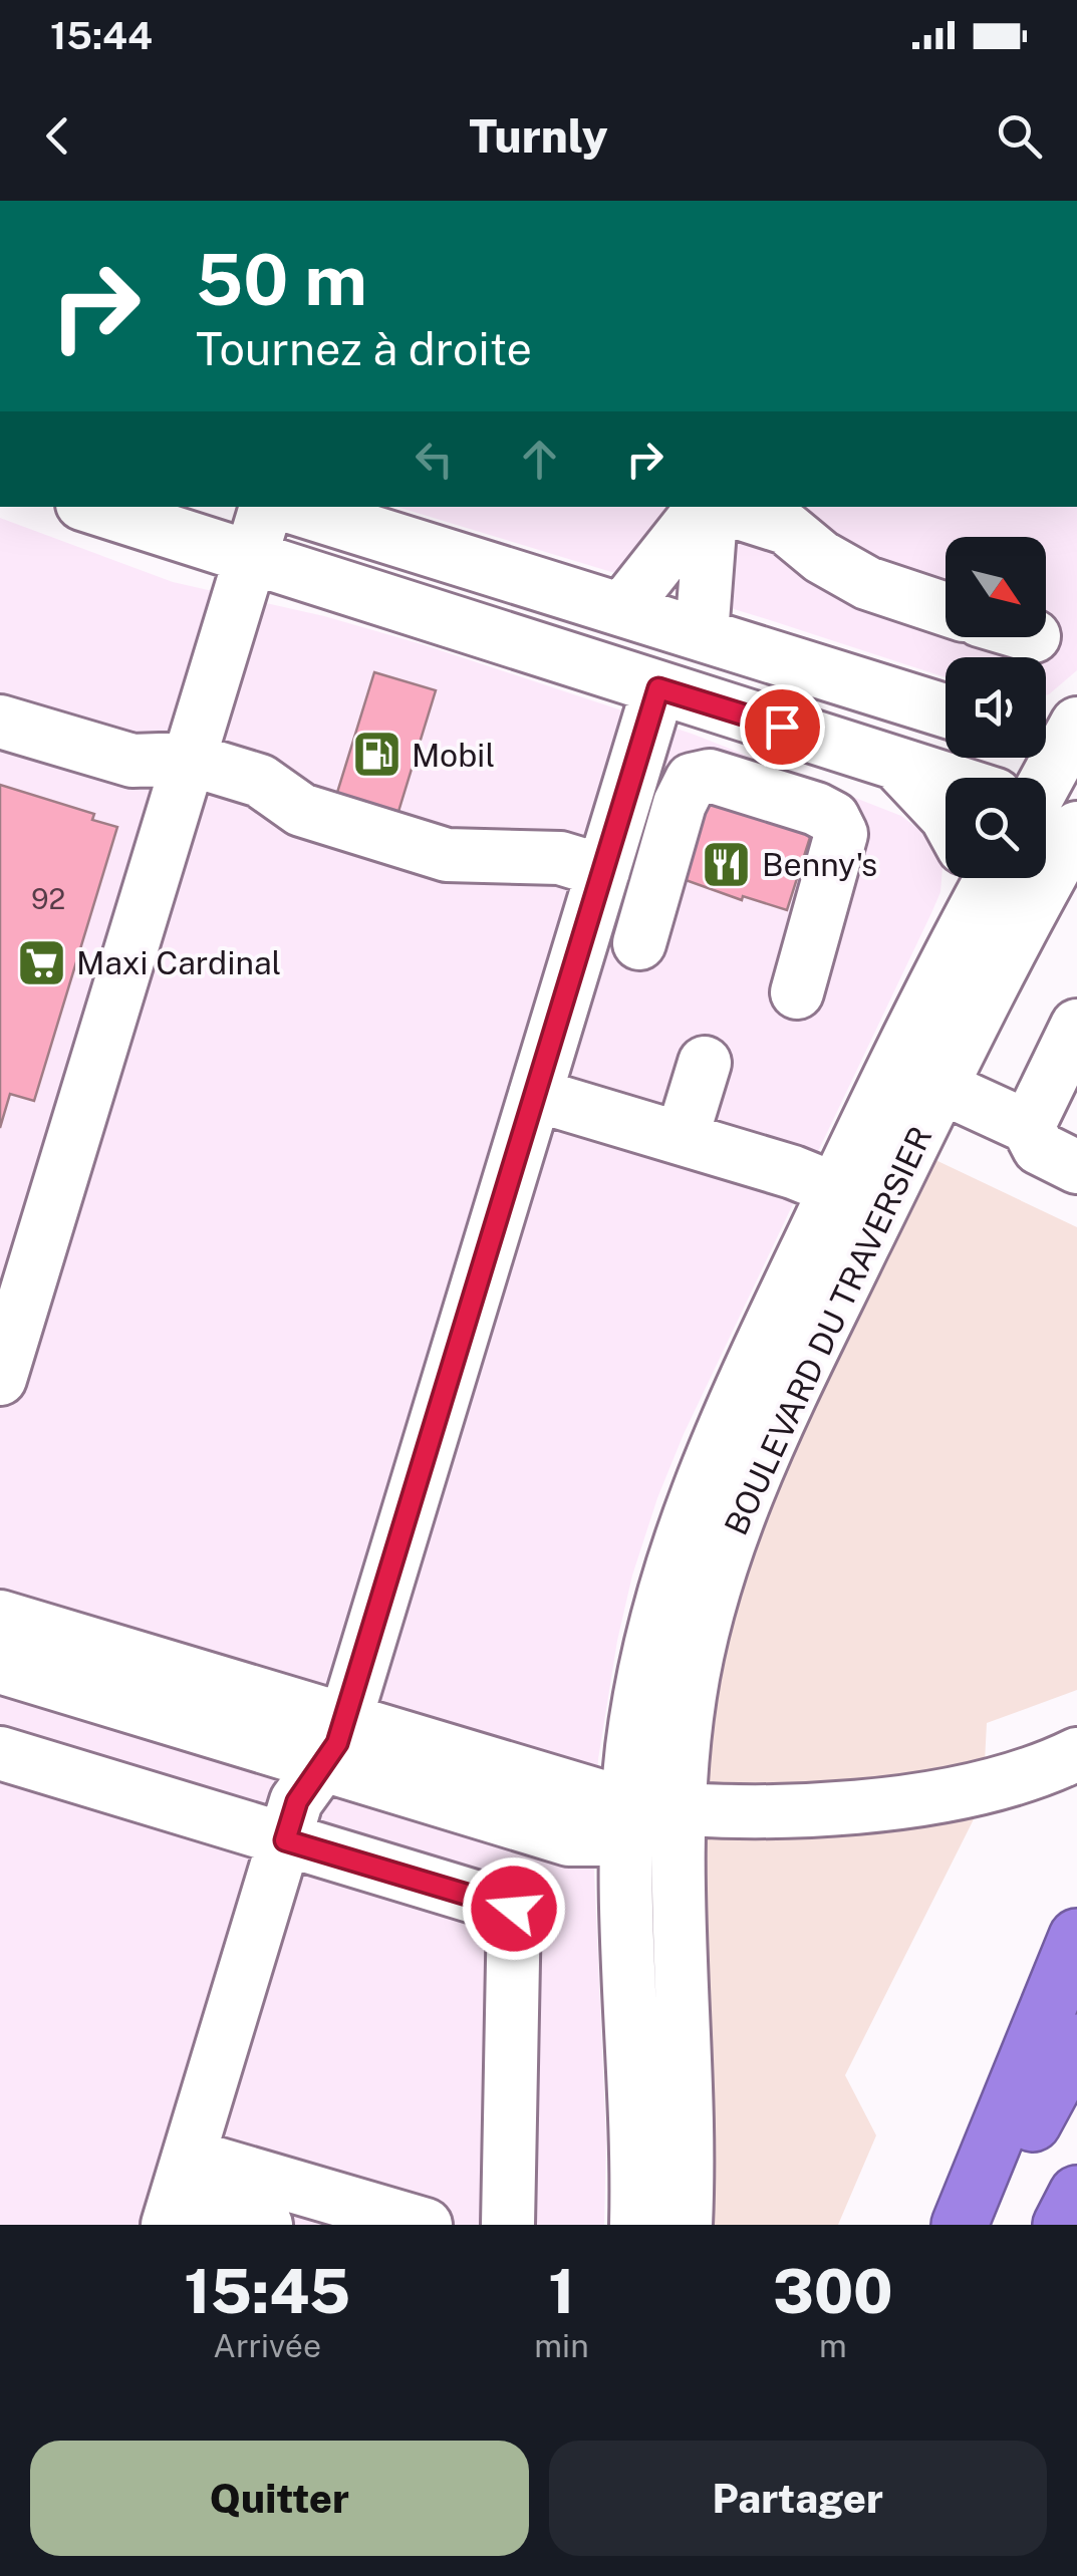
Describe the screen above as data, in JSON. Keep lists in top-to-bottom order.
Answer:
{
  "streets": {
    "street": ["BOULEVARD DU TRAVERSIER"]
  },
  "places": {
    "fuel station": ["Mobil"],
    "restaurant": ["Benny's"],
    "supermarket": ["Maxi Cardinal"]
  },
  "house_numbers": ["92"],
  "north": "bottom right",
  "page": {
    "status": "15:44",
    "header": "Turnly",
    "turn": ["50 m", "Tournez à droite"],
    "eta": [
      "15:45",
      "Arrivée",
      "1",
      "min",
      "300",
      "m"
    ],
    "buttons": ["Quitter", "Partager"]
  }
}
